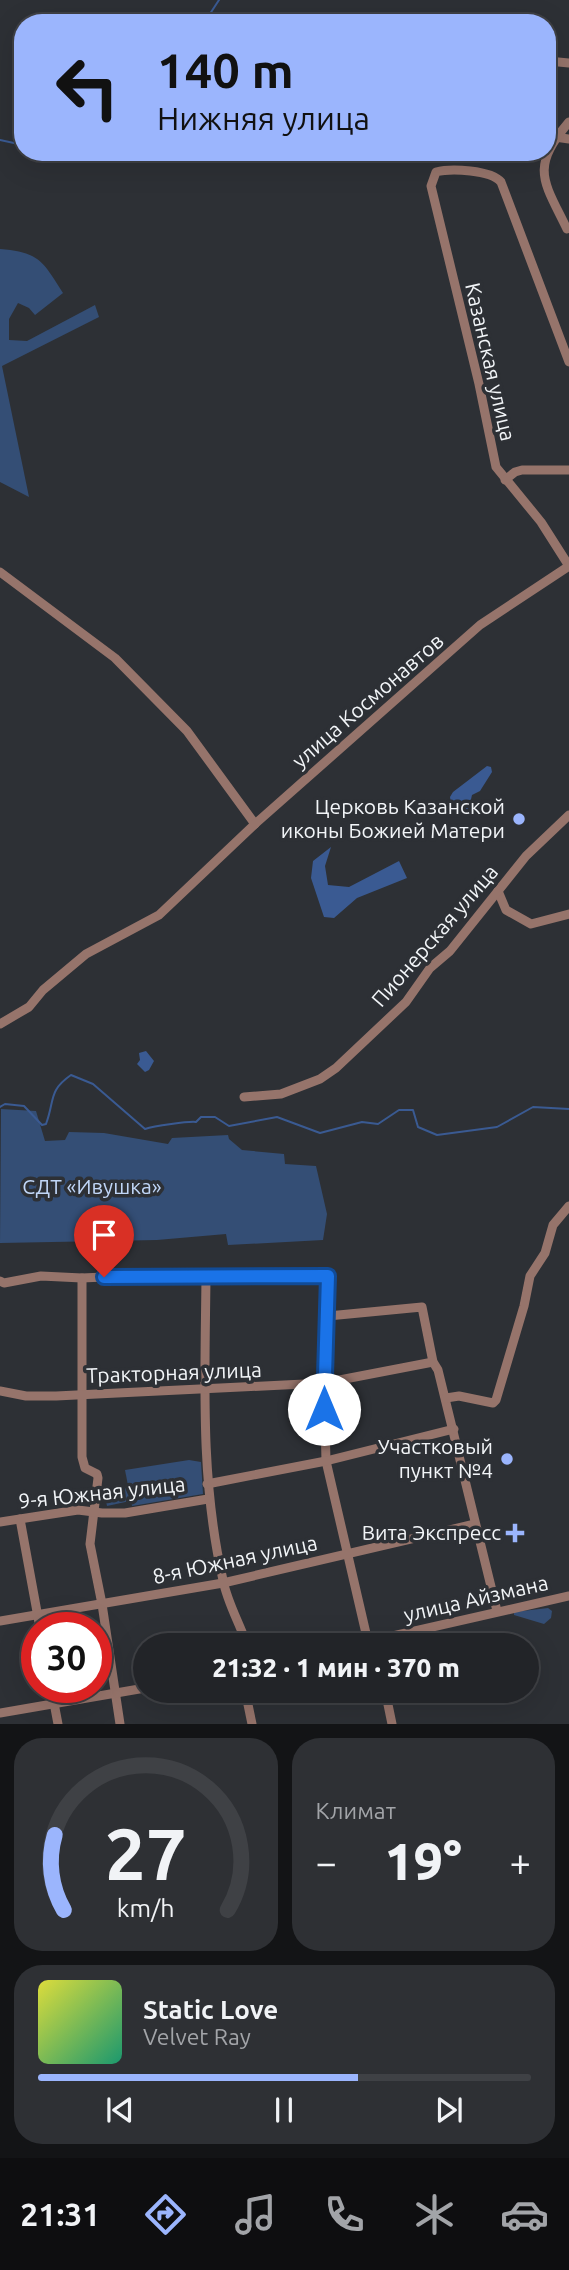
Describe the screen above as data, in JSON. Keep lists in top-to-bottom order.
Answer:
{
  "streets": {
    "street": [
      "Казанская улица",
      "улица Космонавтов",
      "Пионерская улица",
      "Тракторная улица",
      "9-я Южная улица",
      "8-я Южная улица",
      "улица Айзмана"
    ]
  },
  "crossings": [
    ["Казанская улица", "улица Космонавтов"]
  ],
  "parks": ["СДТ «Ивушка»"],
  "places": {
    "other": ["Церковь Казанской иконы Божией Матери", "Участковый пункт №4"],
    "health": ["Вита Экспресс"]
  },
  "page": {
    "turn": ["140 m", "Нижняя улица"],
    "limit": "30",
    "trip": "21:32 · 1 мин · 370 m",
    "tile": "Климат",
    "heat": ["−", "19°", "+"],
    "song": ["Static Love", "Velvet Ray"],
    "tabs": "21:31",
    "gauge": ["27", "km/h"]
  }
}
